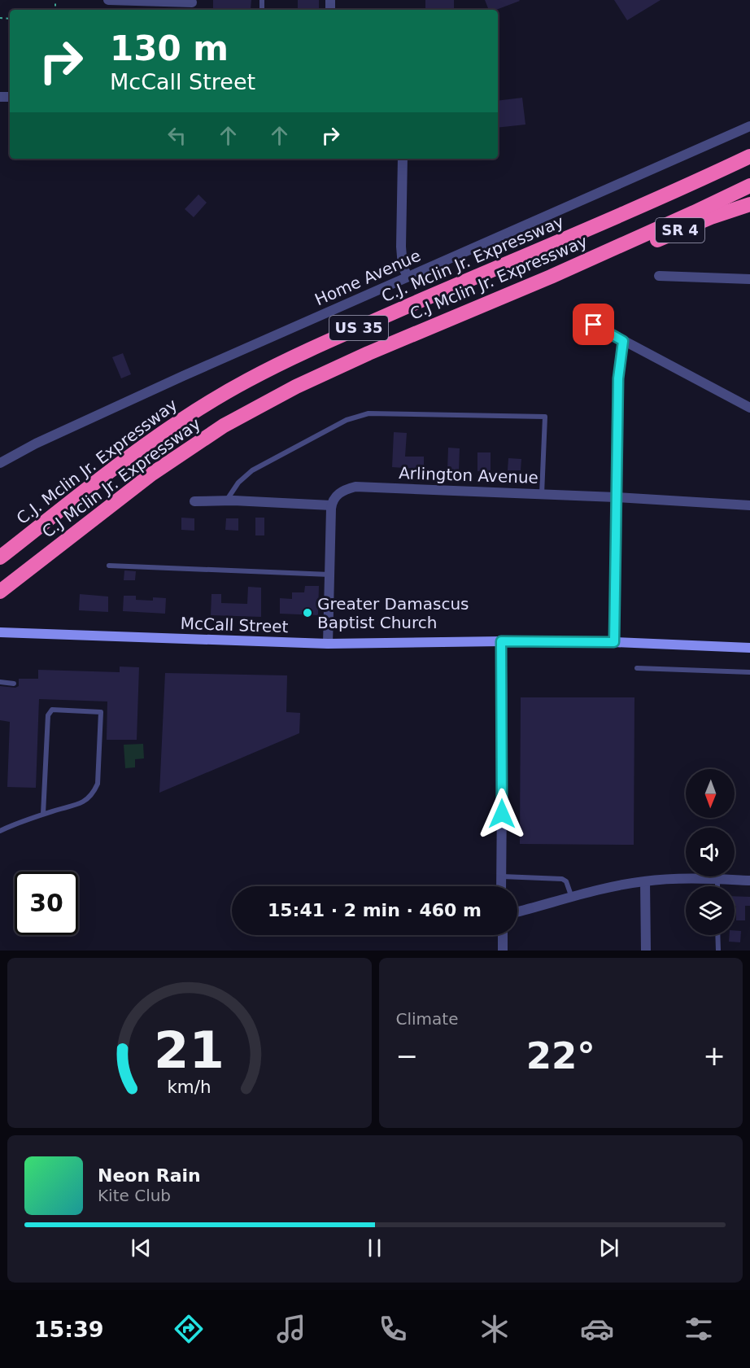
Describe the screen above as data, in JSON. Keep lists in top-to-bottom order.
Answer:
{
  "streets": {
    "highway": [
      "SR 4",
      "C.J. Mclin Jr. Expressway",
      "C.J Mclin Jr. Expressway",
      "US 35"
    ],
    "street": ["Home Avenue", "Arlington Avenue", "McCall Street"]
  },
  "crossings": [
    ["SR 4", "C.J Mclin Jr. Expressway"]
  ],
  "places": ["Greater Damascus Baptist Church"],
  "north": "bottom",
  "page": {
    "turn": ["130 m", "McCall Street"],
    "limit": "30",
    "trip": "15:41 · 2 min · 460 m",
    "tile": "Climate",
    "heat": ["−", "22°", "+"],
    "song": ["Neon Rain", "Kite Club"],
    "tabs": "15:39",
    "gauge": ["21", "km/h"]
  }
}
